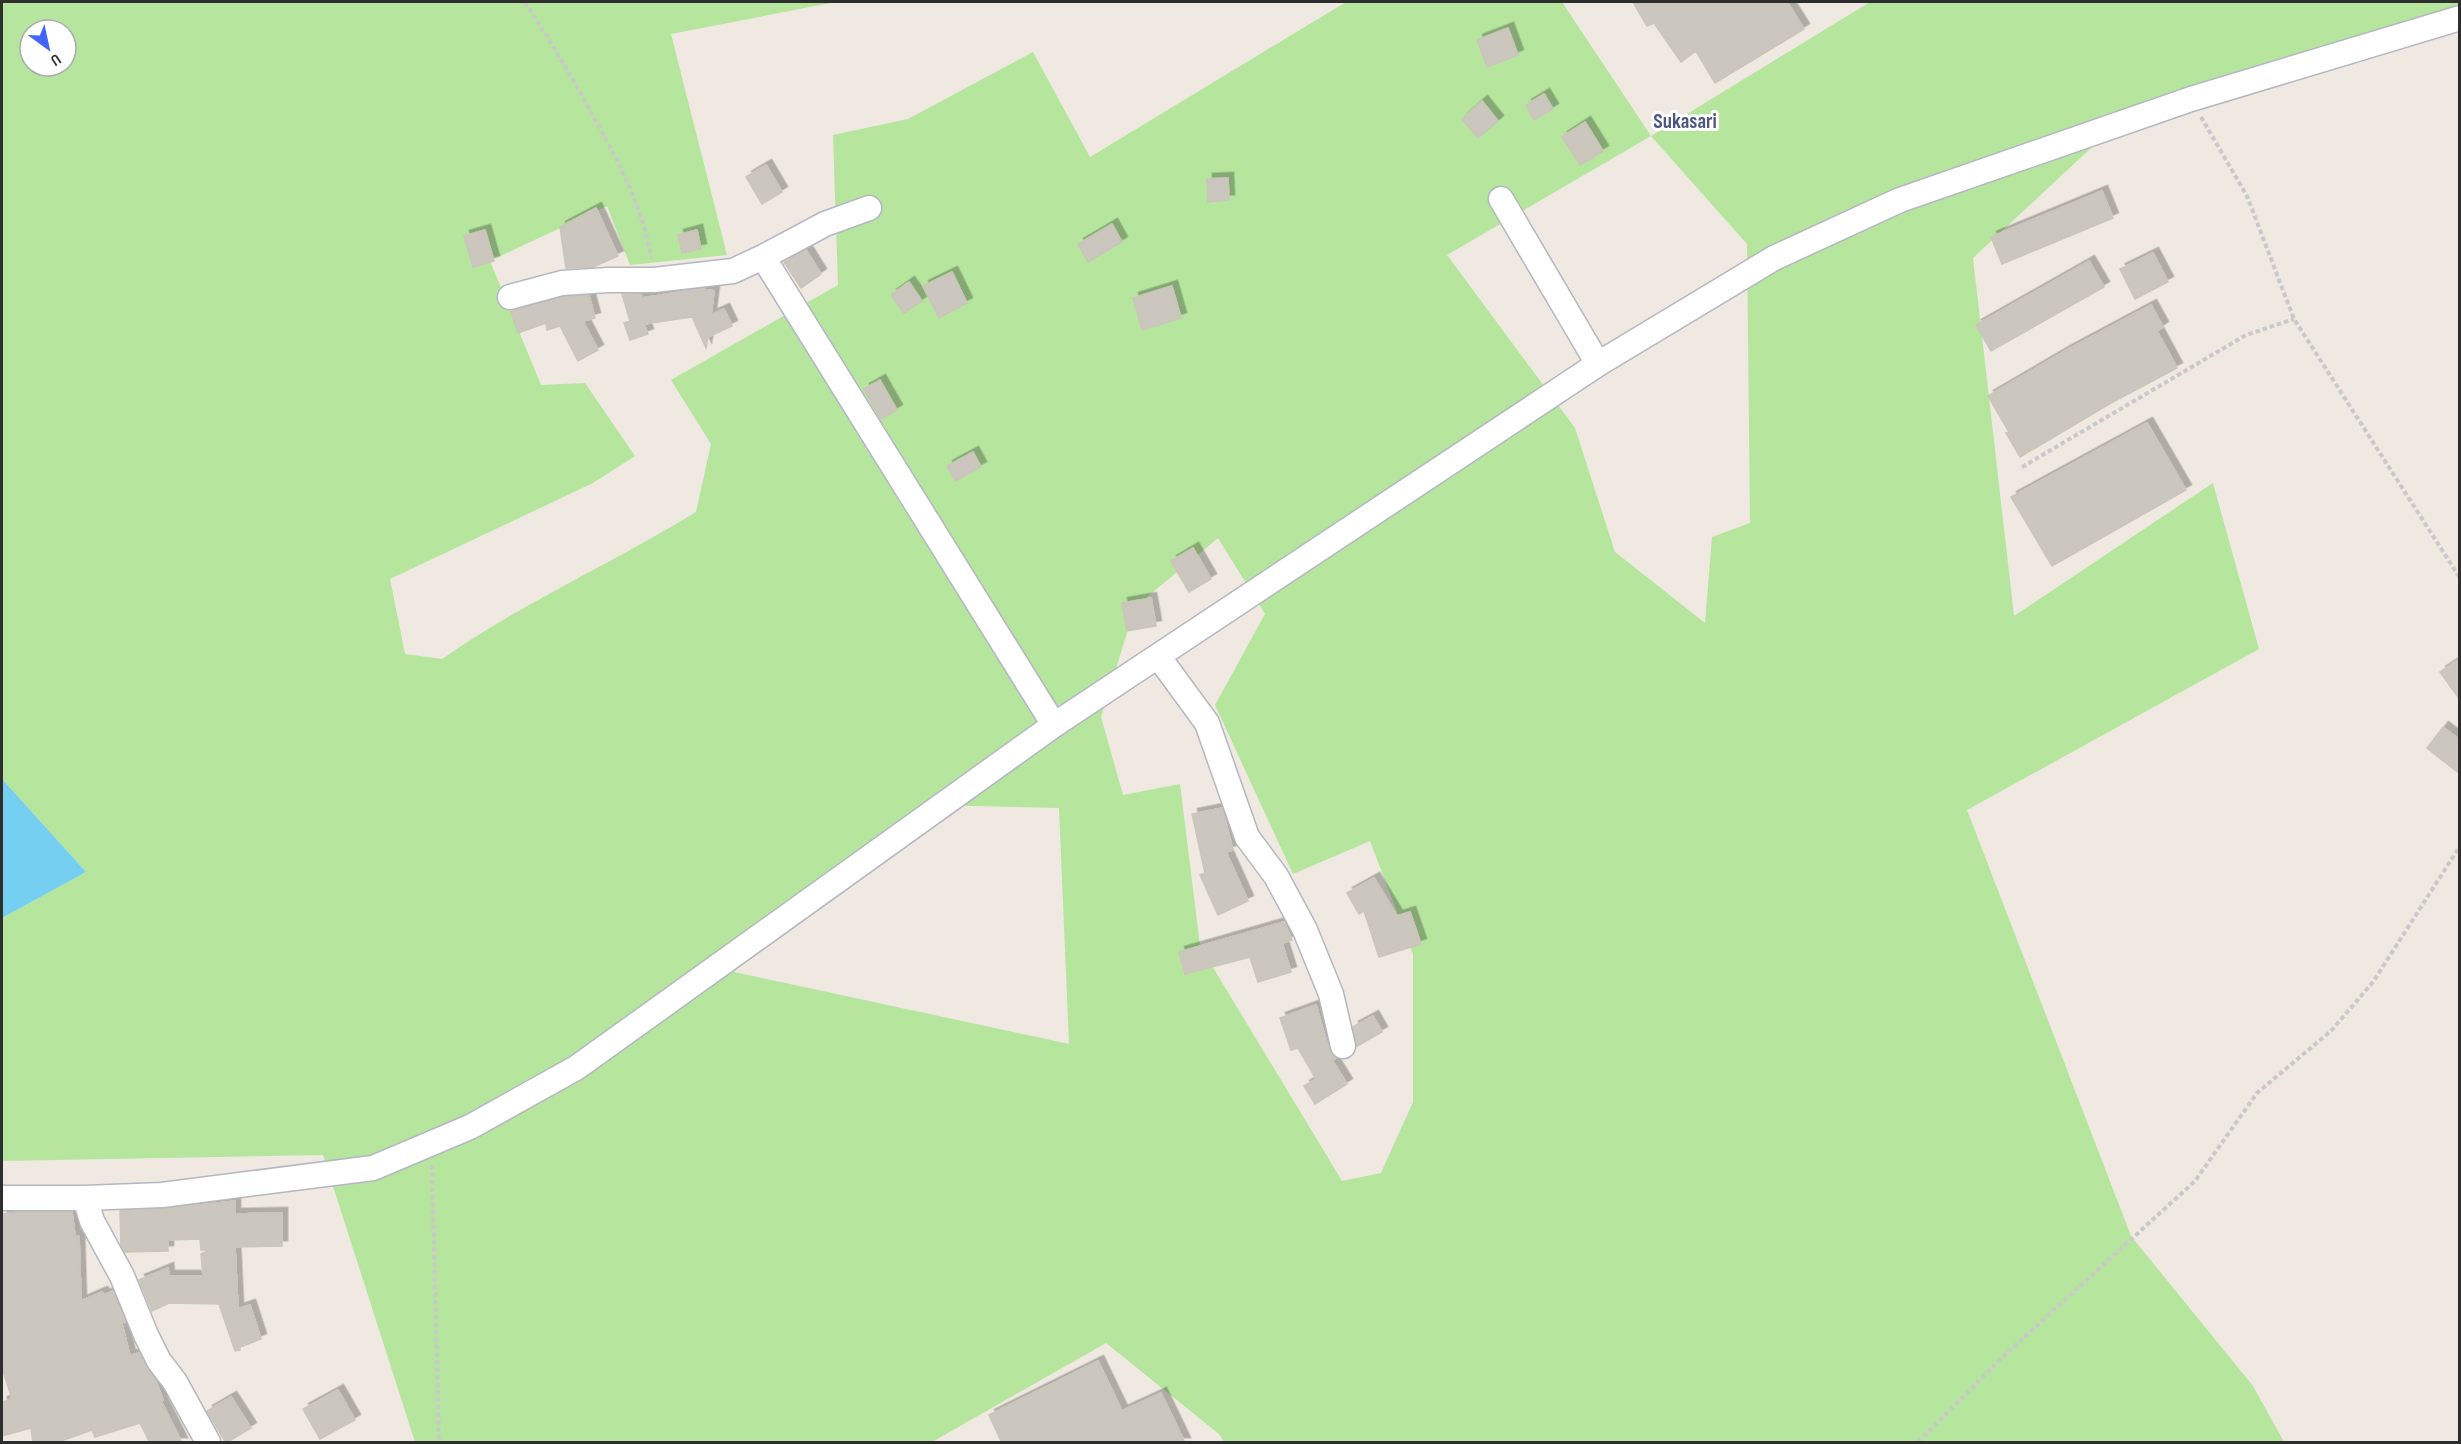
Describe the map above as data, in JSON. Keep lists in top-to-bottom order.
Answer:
{
  "districts": ["Sukasari"],
  "north": "bottom right"
}
